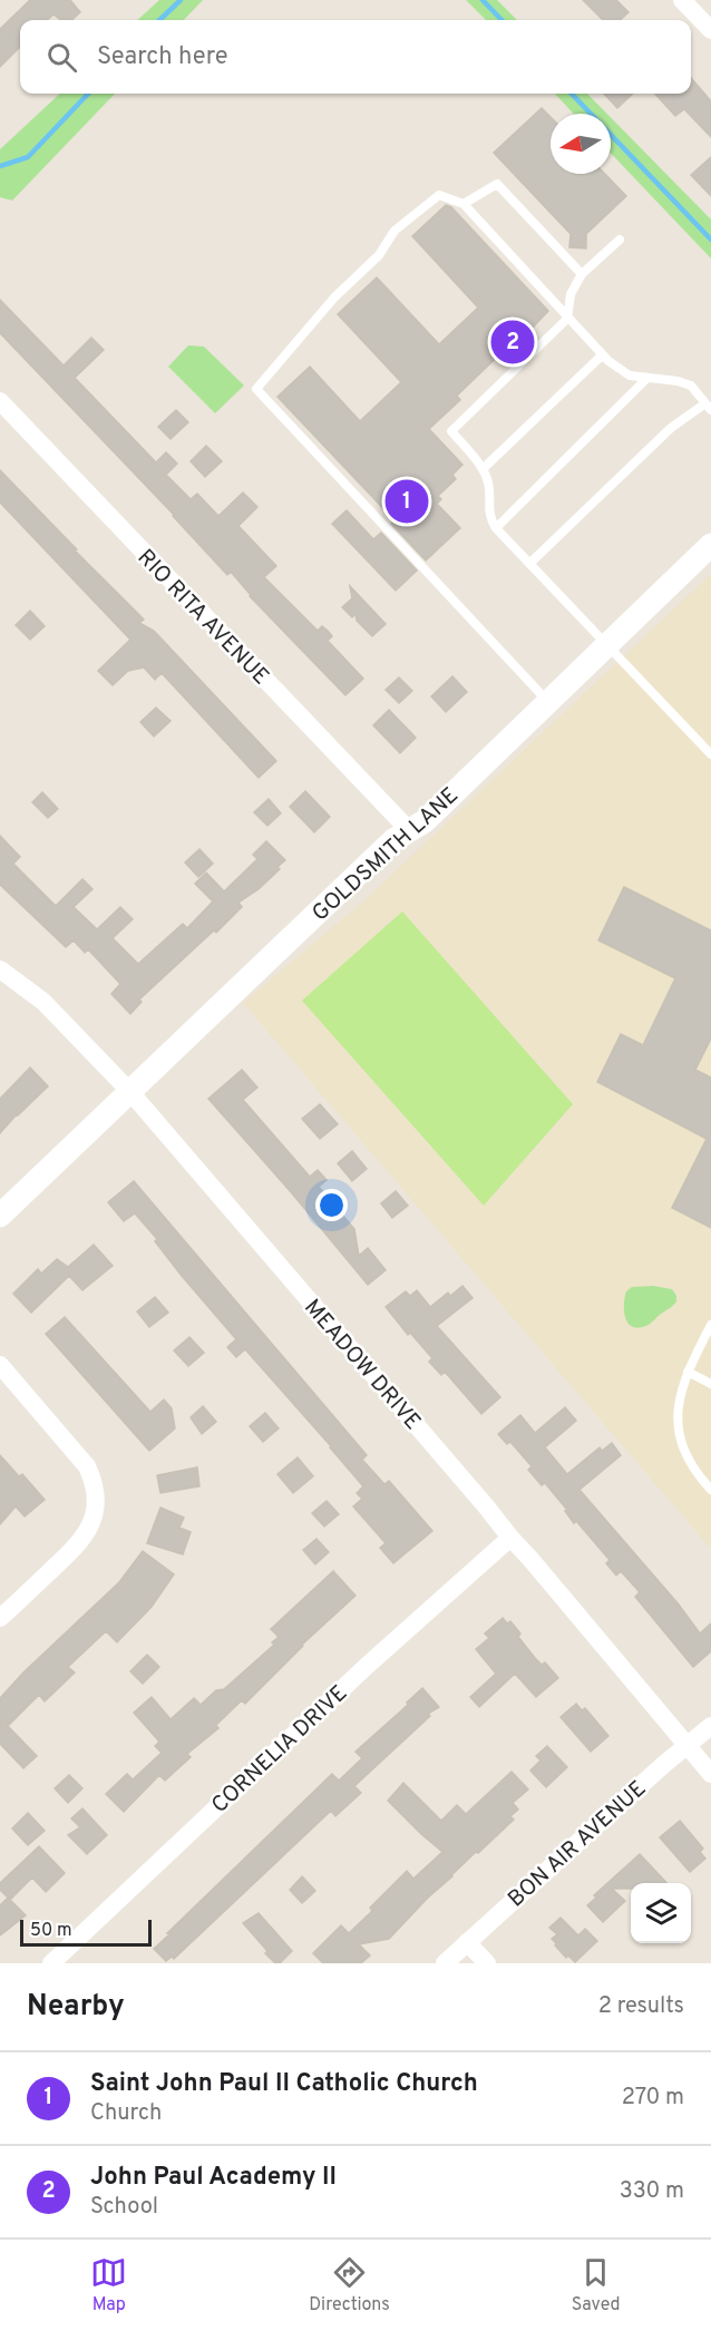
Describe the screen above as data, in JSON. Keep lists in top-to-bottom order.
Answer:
{
  "streets": {
    "street": [
      "RIO RITA AVENUE",
      "GOLDSMITH LANE",
      "MEADOW DRIVE",
      "CORNELIA DRIVE",
      "BON AIR AVENUE"
    ]
  },
  "crossings": [
    ["RIO RITA AVENUE", "GOLDSMITH LANE"],
    ["GOLDSMITH LANE", "MEADOW DRIVE"],
    ["MEADOW DRIVE", "CORNELIA DRIVE"],
    ["MEADOW DRIVE", "BON AIR AVENUE"]
  ],
  "scale_bar": "50 m",
  "north": "left",
  "page": {
    "search": "Search here",
    "pins": ["2", "1"],
    "scale": "50 m",
    "heading": ["Nearby", "2 results"],
    "list": [
      {
        "mark": "1",
        "name": "Saint John Paul II Catholic Church",
        "note": "Church",
        "value": "270 m"
      },
      {
        "mark": "2",
        "name": "John Paul Academy II",
        "note": "School",
        "value": "330 m"
      }
    ],
    "nav": ["Map", "Directions", "Saved"]
  }
}
